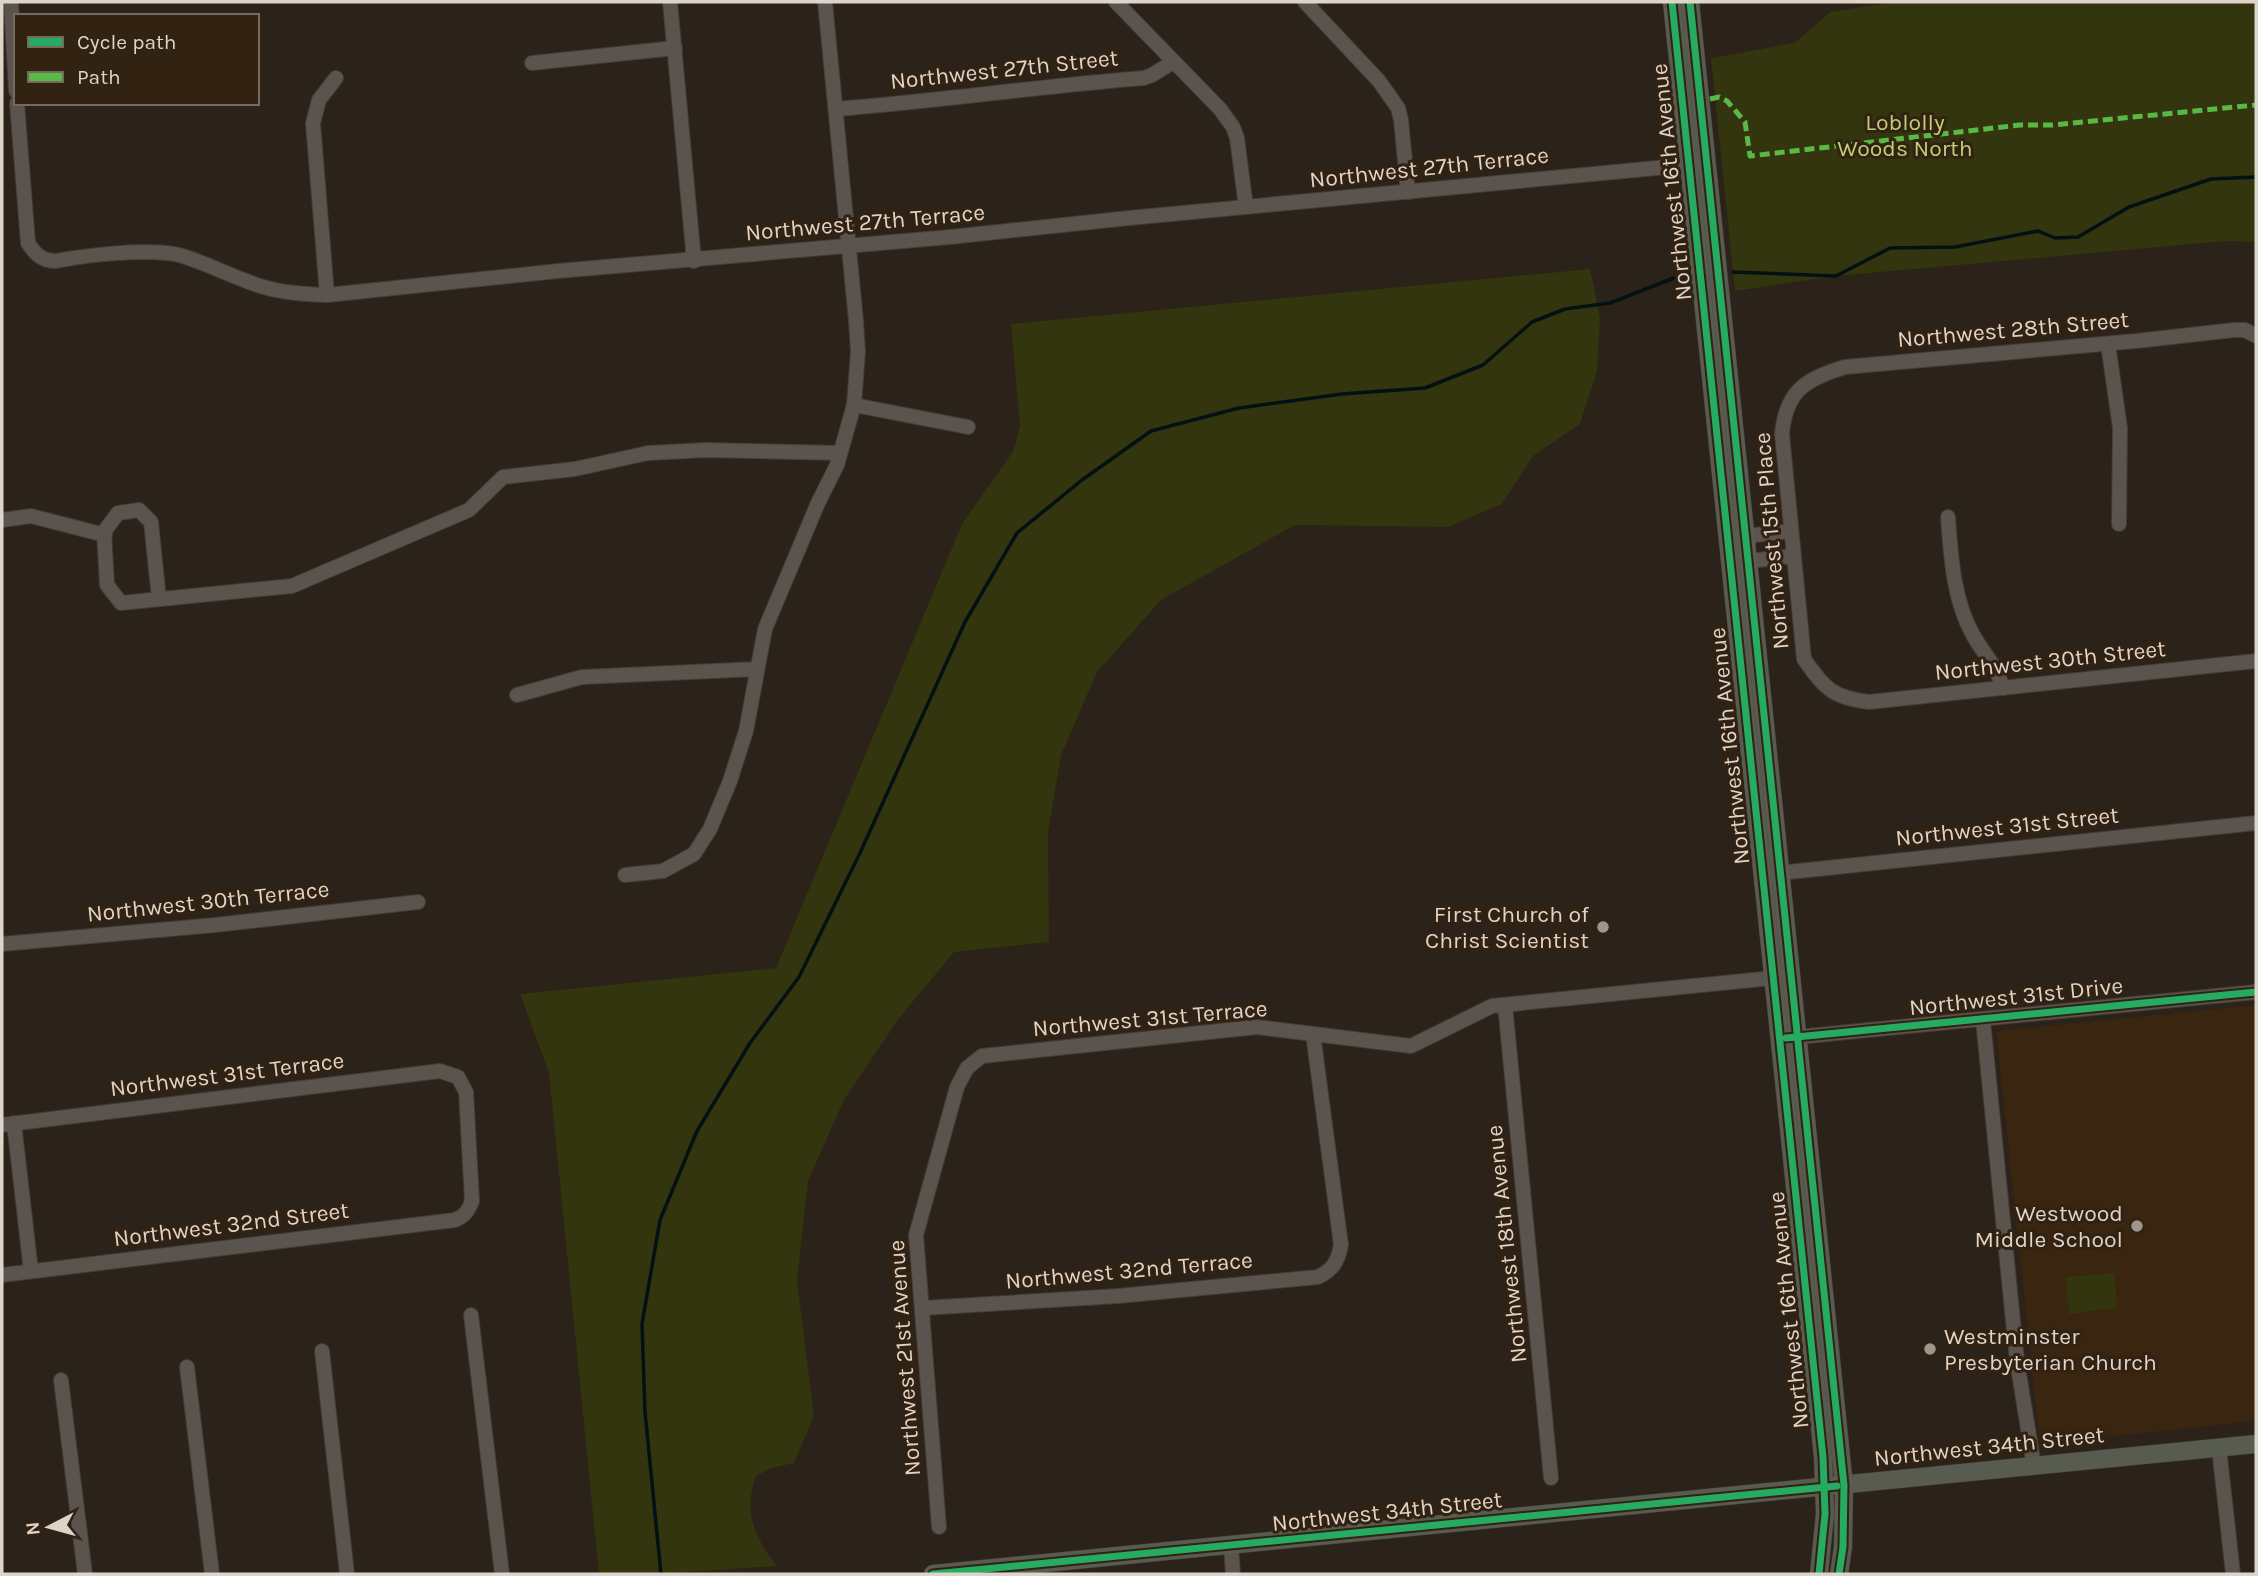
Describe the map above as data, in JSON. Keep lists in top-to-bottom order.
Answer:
{
  "streets": {
    "main road": ["Northwest 16th Avenue", "Northwest 34th Street"],
    "street": [
      "Northwest 27th Street",
      "Northwest 27th Terrace",
      "Northwest 28th Street",
      "Northwest 15th Place",
      "Northwest 30th Street",
      "Northwest 31st Street",
      "Northwest 30th Terrace",
      "Northwest 31st Drive",
      "Northwest 31st Terrace",
      "Northwest 32nd Street",
      "Northwest 18th Avenue",
      "Northwest 32nd Terrace",
      "Northwest 21st Avenue"
    ]
  },
  "crossings": [
    ["Northwest 27th Terrace", "Northwest 16th Avenue"],
    ["Northwest 16th Avenue", "Northwest 31st Street"],
    ["Northwest 16th Avenue", "Northwest 31st Drive"],
    ["Northwest 16th Avenue", "Northwest 31st Terrace"],
    ["Northwest 16th Avenue", "Northwest 34th Street"],
    ["Northwest 28th Street", "Northwest 15th Place"],
    ["Northwest 15th Place", "Northwest 30th Street"],
    ["Northwest 31st Terrace", "Northwest 32nd Street"],
    ["Northwest 31st Terrace", "Northwest 18th Avenue"],
    ["Northwest 31st Terrace", "Northwest 32nd Terrace"],
    ["Northwest 31st Terrace", "Northwest 21st Avenue"],
    ["Northwest 32nd Terrace", "Northwest 21st Avenue"]
  ],
  "parks": ["Loblolly Woods North"],
  "places": ["First Church of Christ Scientist", "Westwood Middle School", "Westminster Presbyterian Church"],
  "legend": ["Cycle path", "Path"],
  "north": "left"
}
